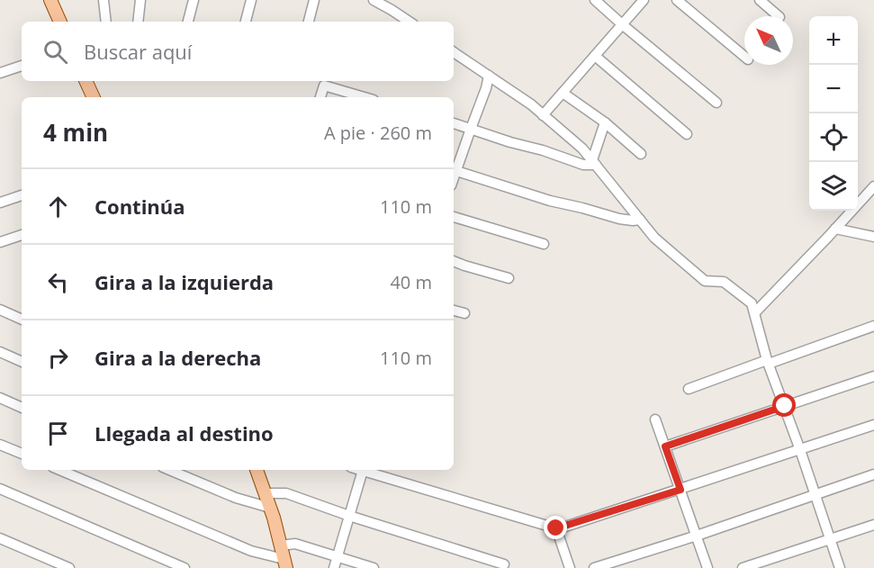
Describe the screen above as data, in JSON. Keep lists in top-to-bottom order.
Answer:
{
  "north": "top left",
  "page": {
    "map_buttons": ["+", "−"],
    "search": "Buscar aquí",
    "heading": ["4 min", "A pie · 260 m"],
    "list": [
      ["Continúa", "110 m"],
      ["Gira a la izquierda", "40 m"],
      ["Gira a la derecha", "110 m"],
      "Llegada al destino"
    ]
  }
}
